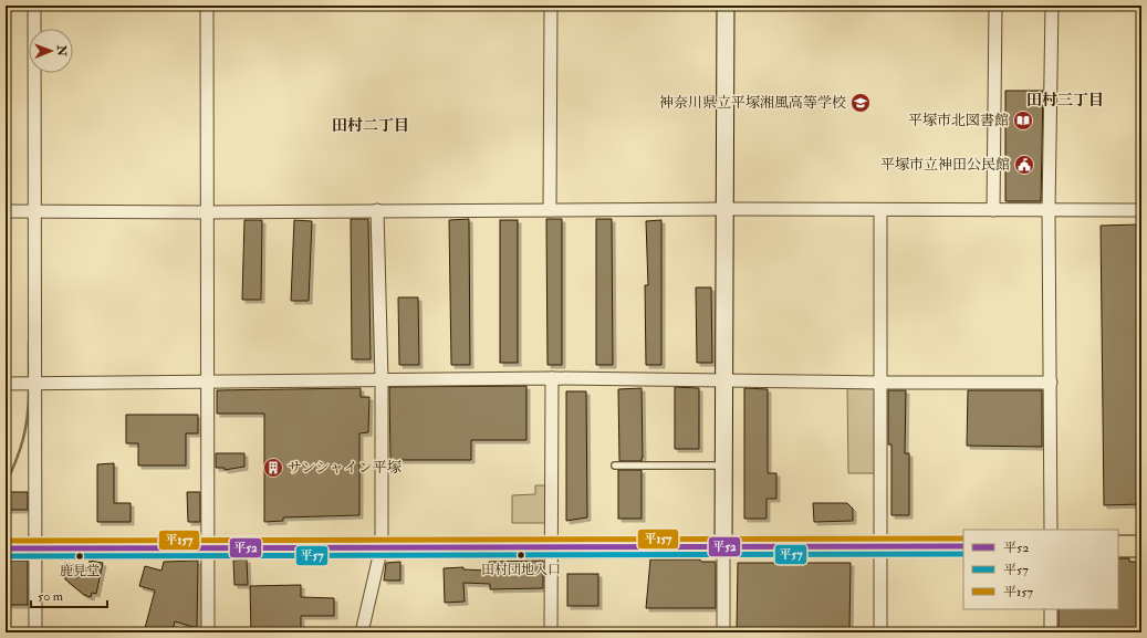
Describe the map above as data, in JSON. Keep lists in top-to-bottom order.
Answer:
{
  "districts": ["田村三丁目", "田村二丁目"],
  "places": {
    "school or university": ["神奈川県立平塚湘風高等学校"],
    "library": ["平塚市北図書館"],
    "public building": ["平塚市立神田公民館"],
    "building": ["サンシャイン平塚"],
    "other": ["田村団地入口", "鹿見堂"]
  },
  "lines": ["transit line 平157", "transit line 平52", "transit line 平57"],
  "legend": ["平52", "平57", "平157"],
  "scale_bar": "50 m",
  "north": "right"
}
